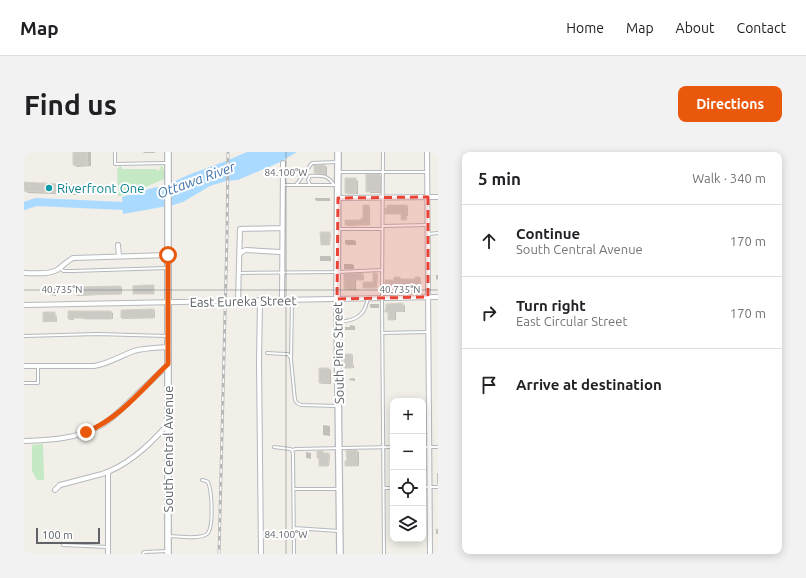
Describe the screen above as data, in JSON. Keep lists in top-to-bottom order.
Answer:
{
  "streets": {
    "main road": ["South Pine Street", "South Central Avenue"],
    "street": ["East Eureka Street"]
  },
  "crossings": [
    ["East Eureka Street", "South Pine Street"],
    ["East Eureka Street", "South Central Avenue"]
  ],
  "water": ["Ottawa River"],
  "places": ["Riverfront One"],
  "scale_bar": "100 m",
  "page": {
    "header": "Map",
    "nav": [
      "Home",
      "Map",
      "About",
      "Contact"
    ],
    "buttons": "Directions",
    "title": "Find us",
    "heading": ["5 min", "Walk · 340 m"],
    "list": [
      ["Continue", "South Central Avenue", "170 m"],
      ["Turn right", "East Circular Street", "170 m"],
      "Arrive at destination"
    ],
    "map_buttons": ["+", "−"],
    "scale": "100 m"
  },
  "coordinates": ["84.100°W", "40.735°N"]
}
